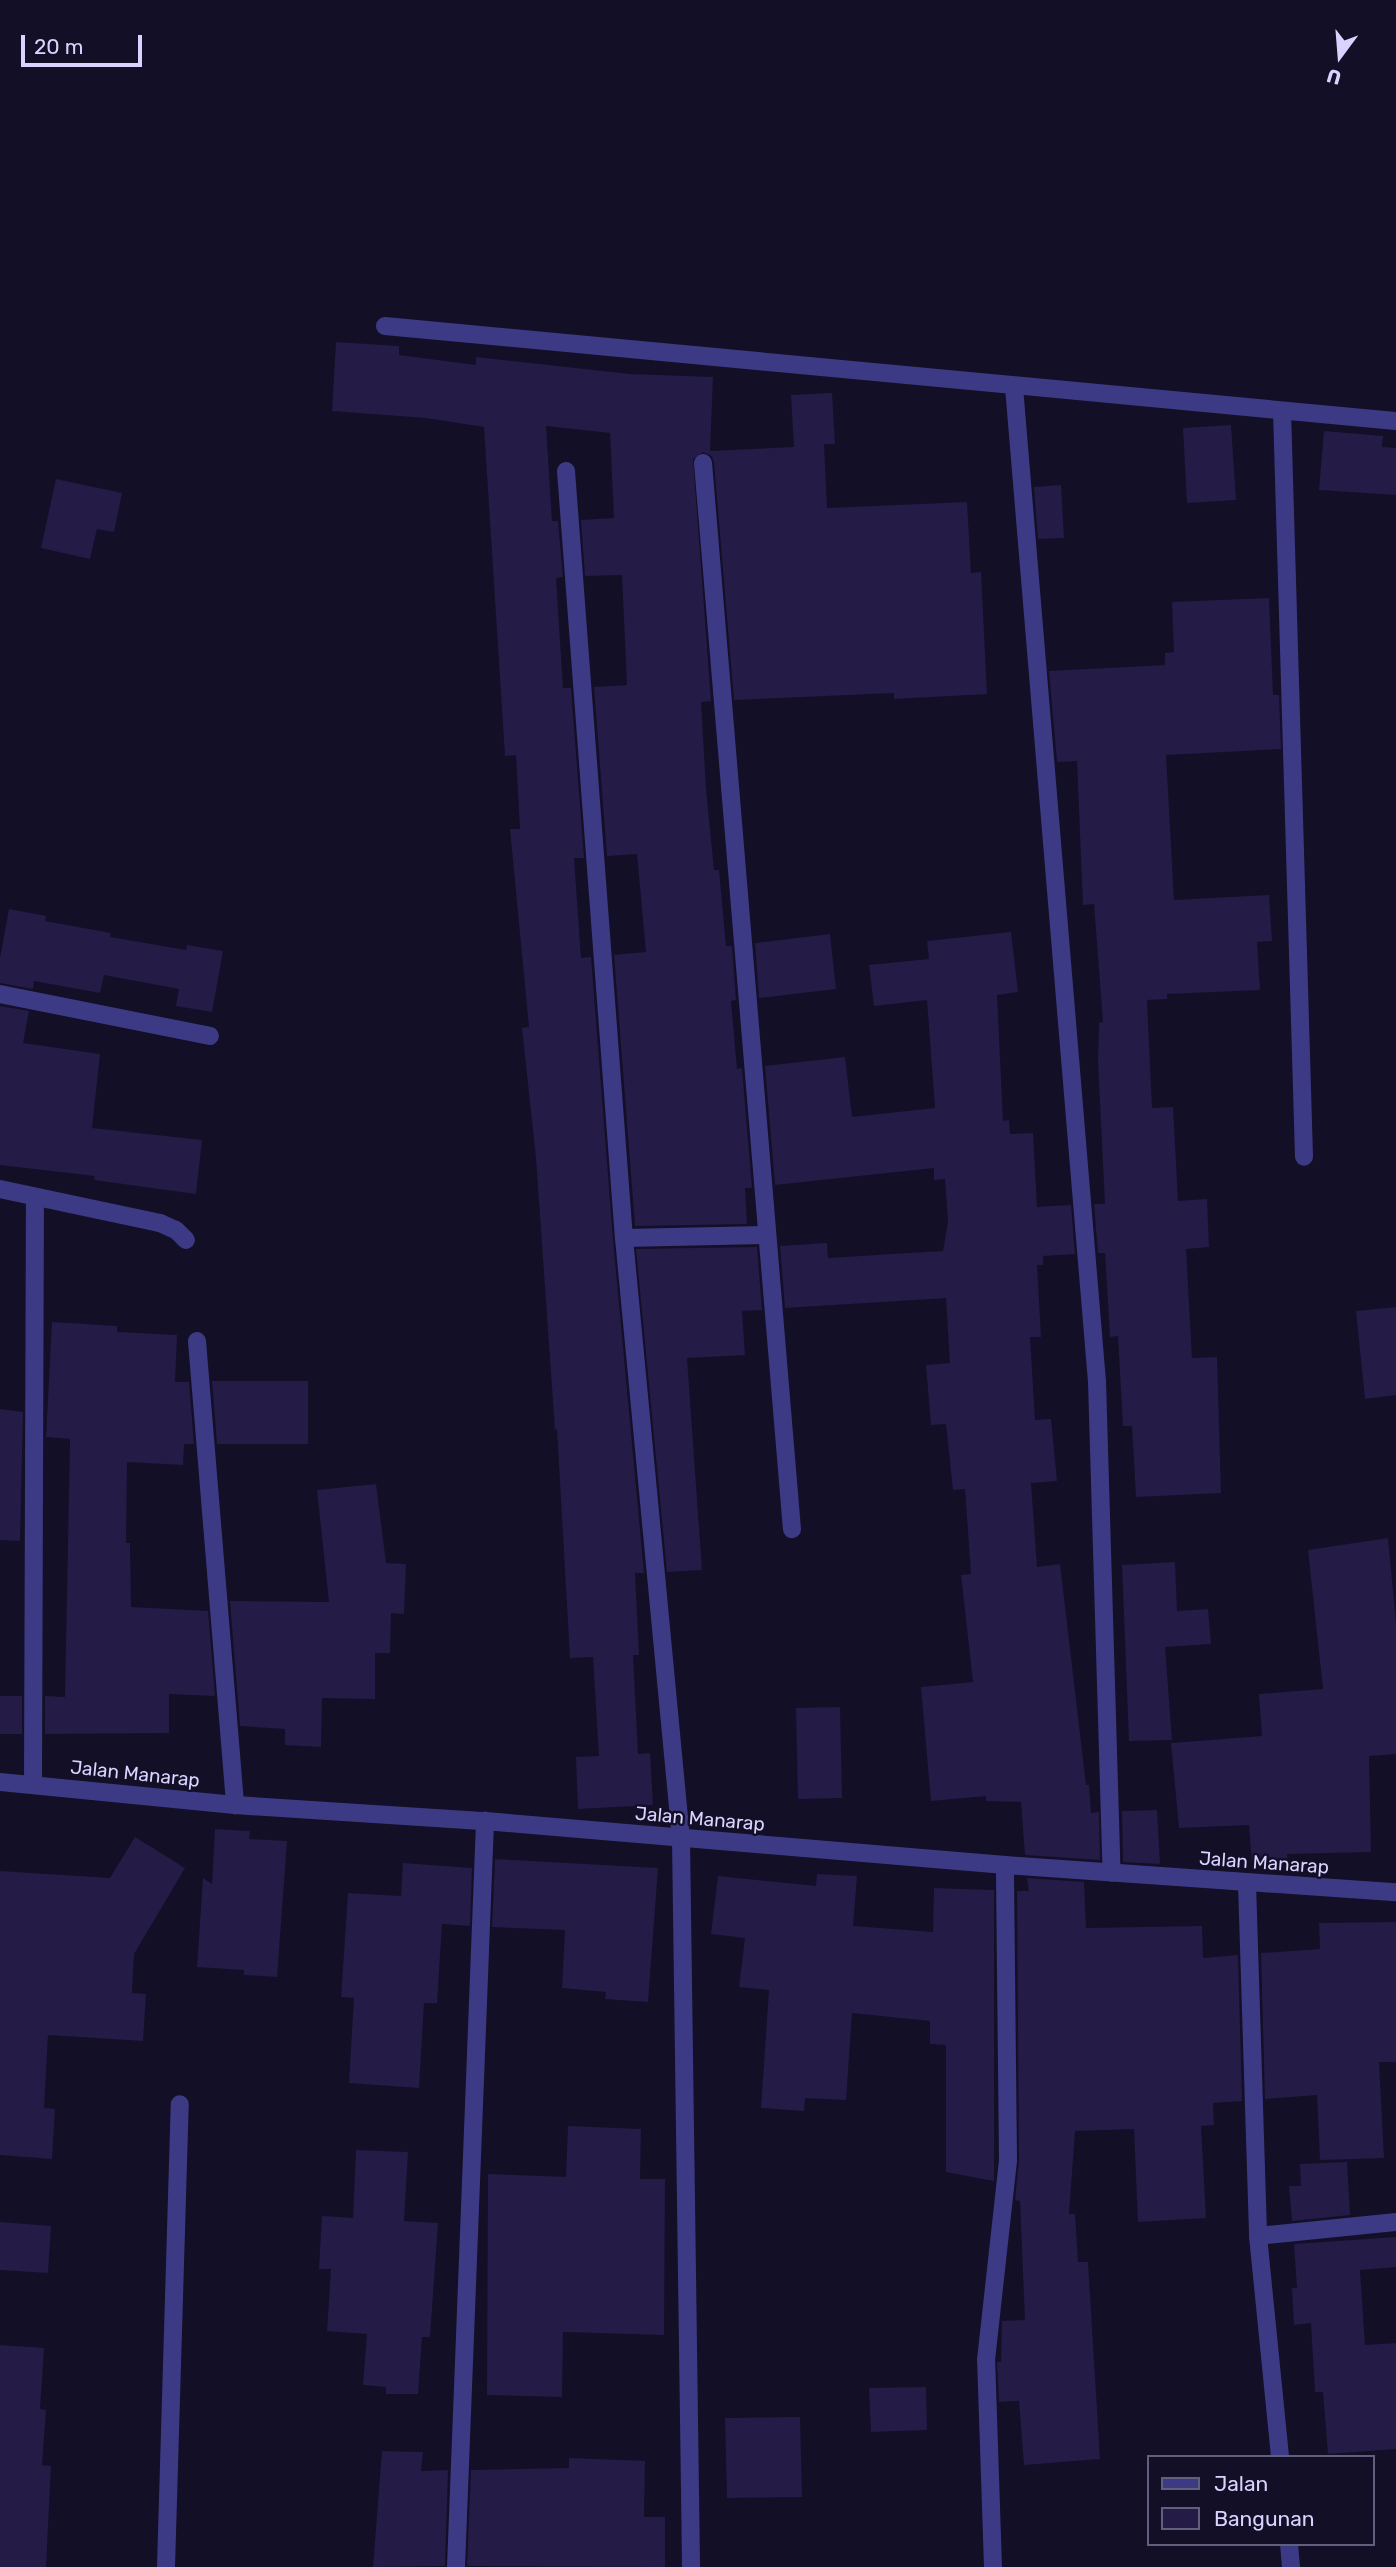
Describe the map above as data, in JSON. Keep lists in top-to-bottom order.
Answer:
{
  "streets": {
    "street": ["Jalan Manarap"]
  },
  "legend": ["Jalan", "Bangunan"],
  "scale_bar": "20 m",
  "north": "bottom"
}
